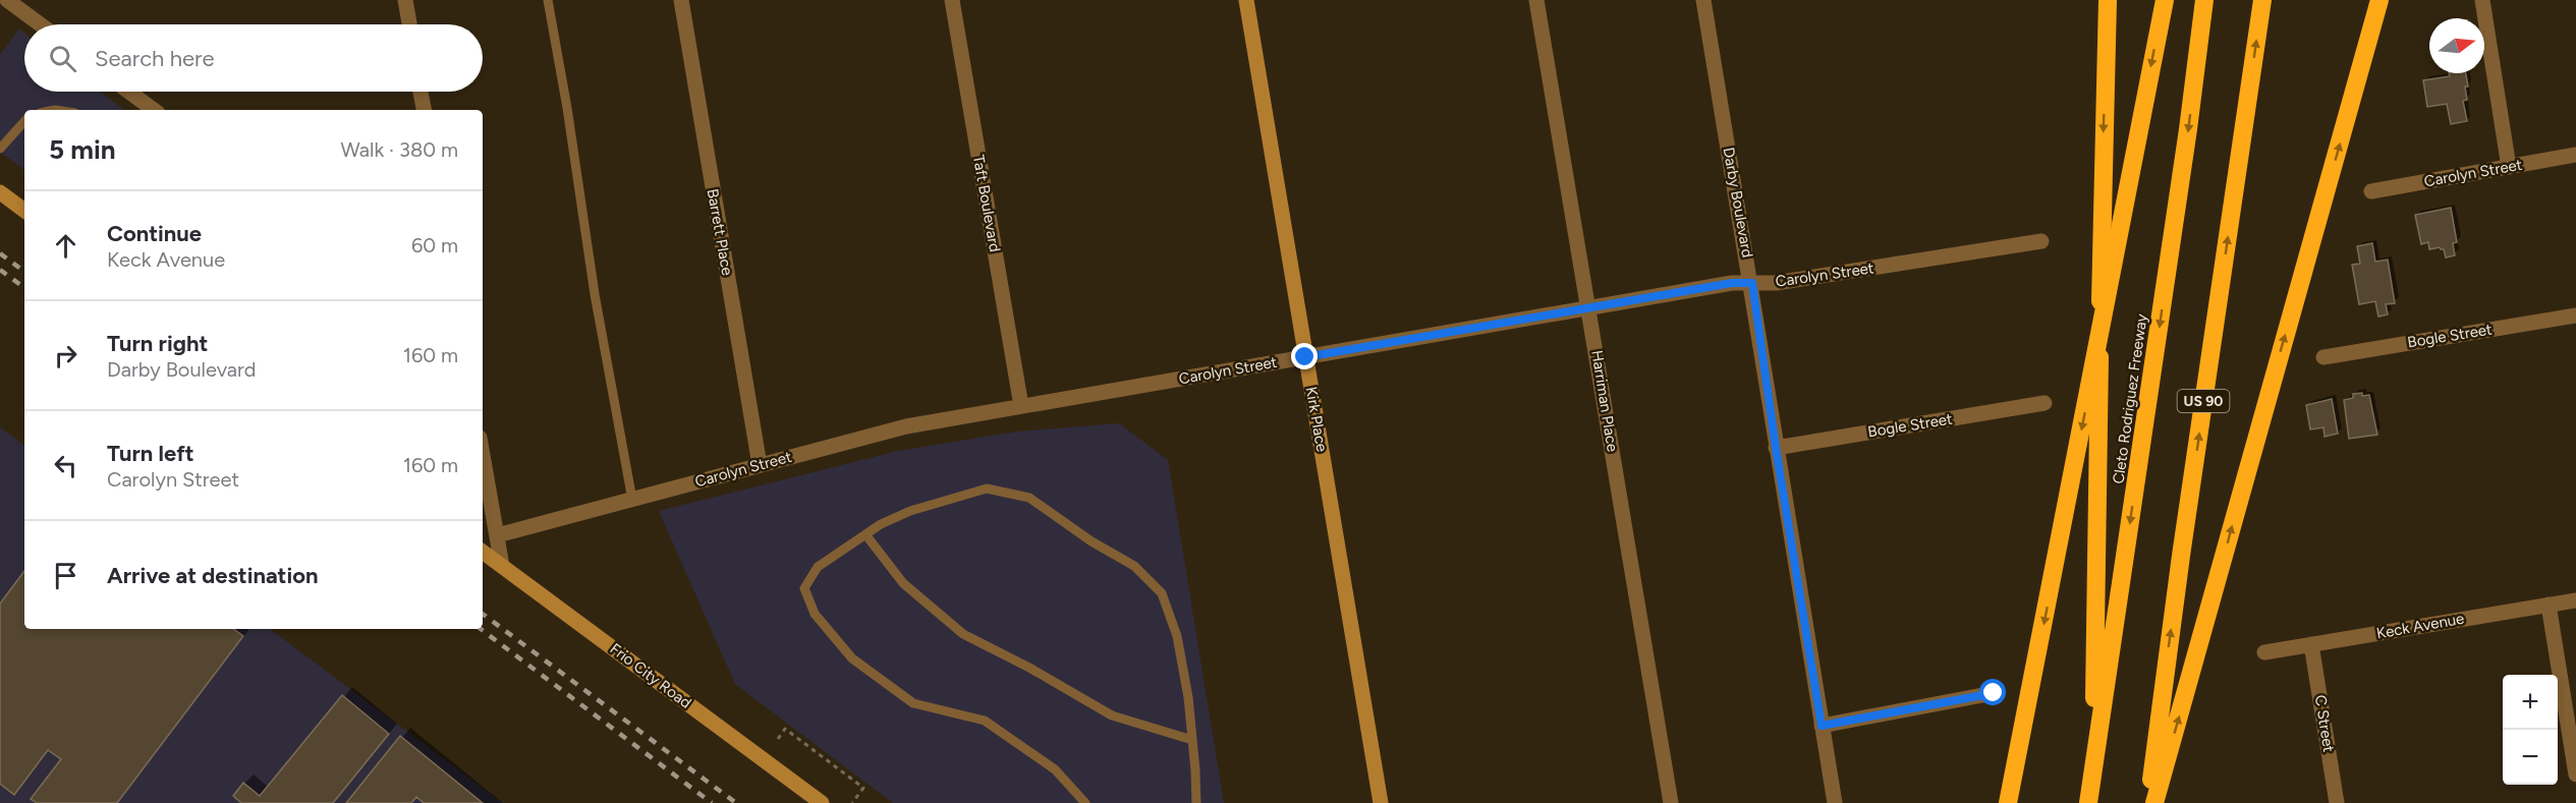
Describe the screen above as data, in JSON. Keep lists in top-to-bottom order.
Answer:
{
  "streets": {
    "highway": ["Cleto Rodriguez Freeway", "US 90"],
    "street": [
      "Carolyn Street",
      "Darby Boulevard",
      "Taft Boulevard",
      "Barrett Place",
      "Bogle Street",
      "Harriman Place",
      "Kirk Place",
      "Keck Avenue",
      "Frio City Road",
      "C Street"
    ]
  },
  "crossings": [
    ["Carolyn Street", "Darby Boulevard"],
    ["Carolyn Street", "Taft Boulevard"],
    ["Carolyn Street", "Barrett Place"],
    ["Carolyn Street", "Harriman Place"],
    ["Carolyn Street", "Kirk Place"],
    ["Darby Boulevard", "Bogle Street"],
    ["Keck Avenue", "C Street"]
  ],
  "north": "right",
  "page": {
    "search": "Search here",
    "heading": ["5 min", "Walk · 380 m"],
    "list": [
      ["Continue", "Keck Avenue", "60 m"],
      ["Turn right", "Darby Boulevard", "160 m"],
      ["Turn left", "Carolyn Street", "160 m"],
      "Arrive at destination"
    ],
    "map_buttons": ["+", "−"]
  }
}
